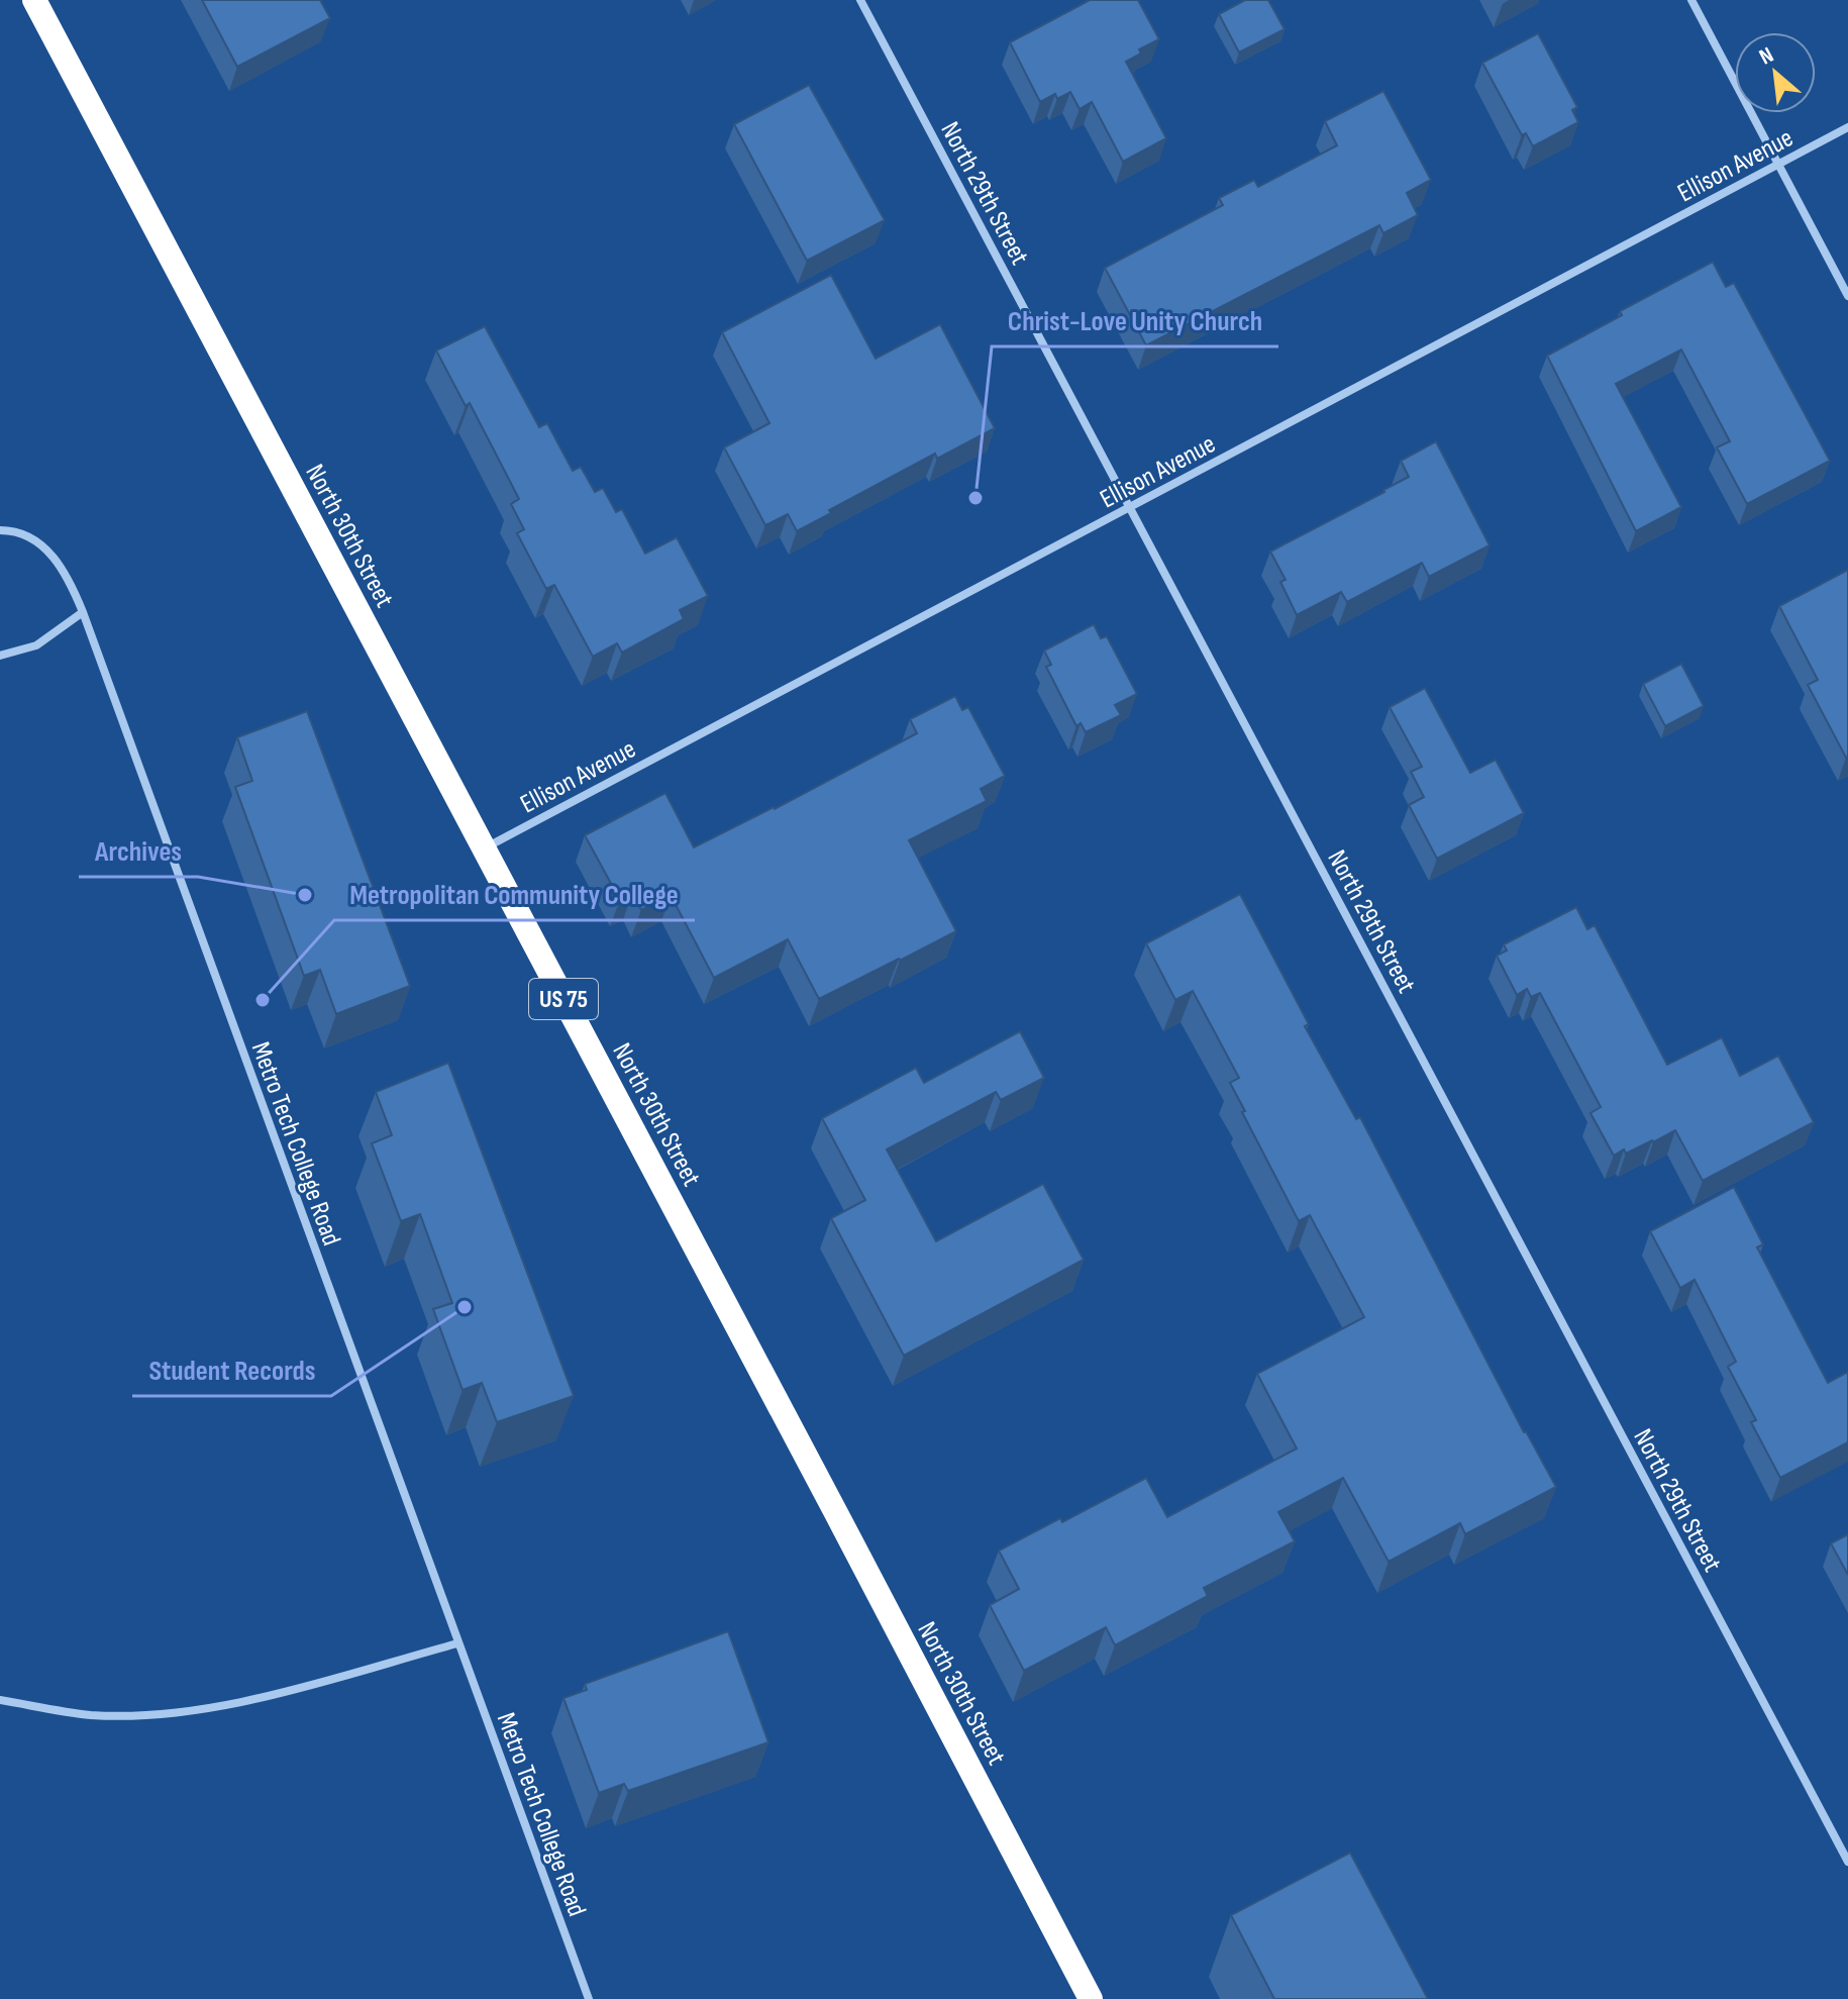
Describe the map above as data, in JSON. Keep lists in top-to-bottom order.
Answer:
{
  "streets": {
    "highway": ["North 30th Street", "US 75"],
    "street": ["Ellison Avenue", "North 29th Street", "Metro Tech College Road"]
  },
  "crossings": [
    ["Ellison Avenue", "North 29th Street"],
    ["Ellison Avenue", "North 30th Street"]
  ],
  "places": [
    "Christ-Love Unity Church",
    "Archives",
    "Metropolitan Community College",
    "Student Records"
  ],
  "north": "top left"
}
